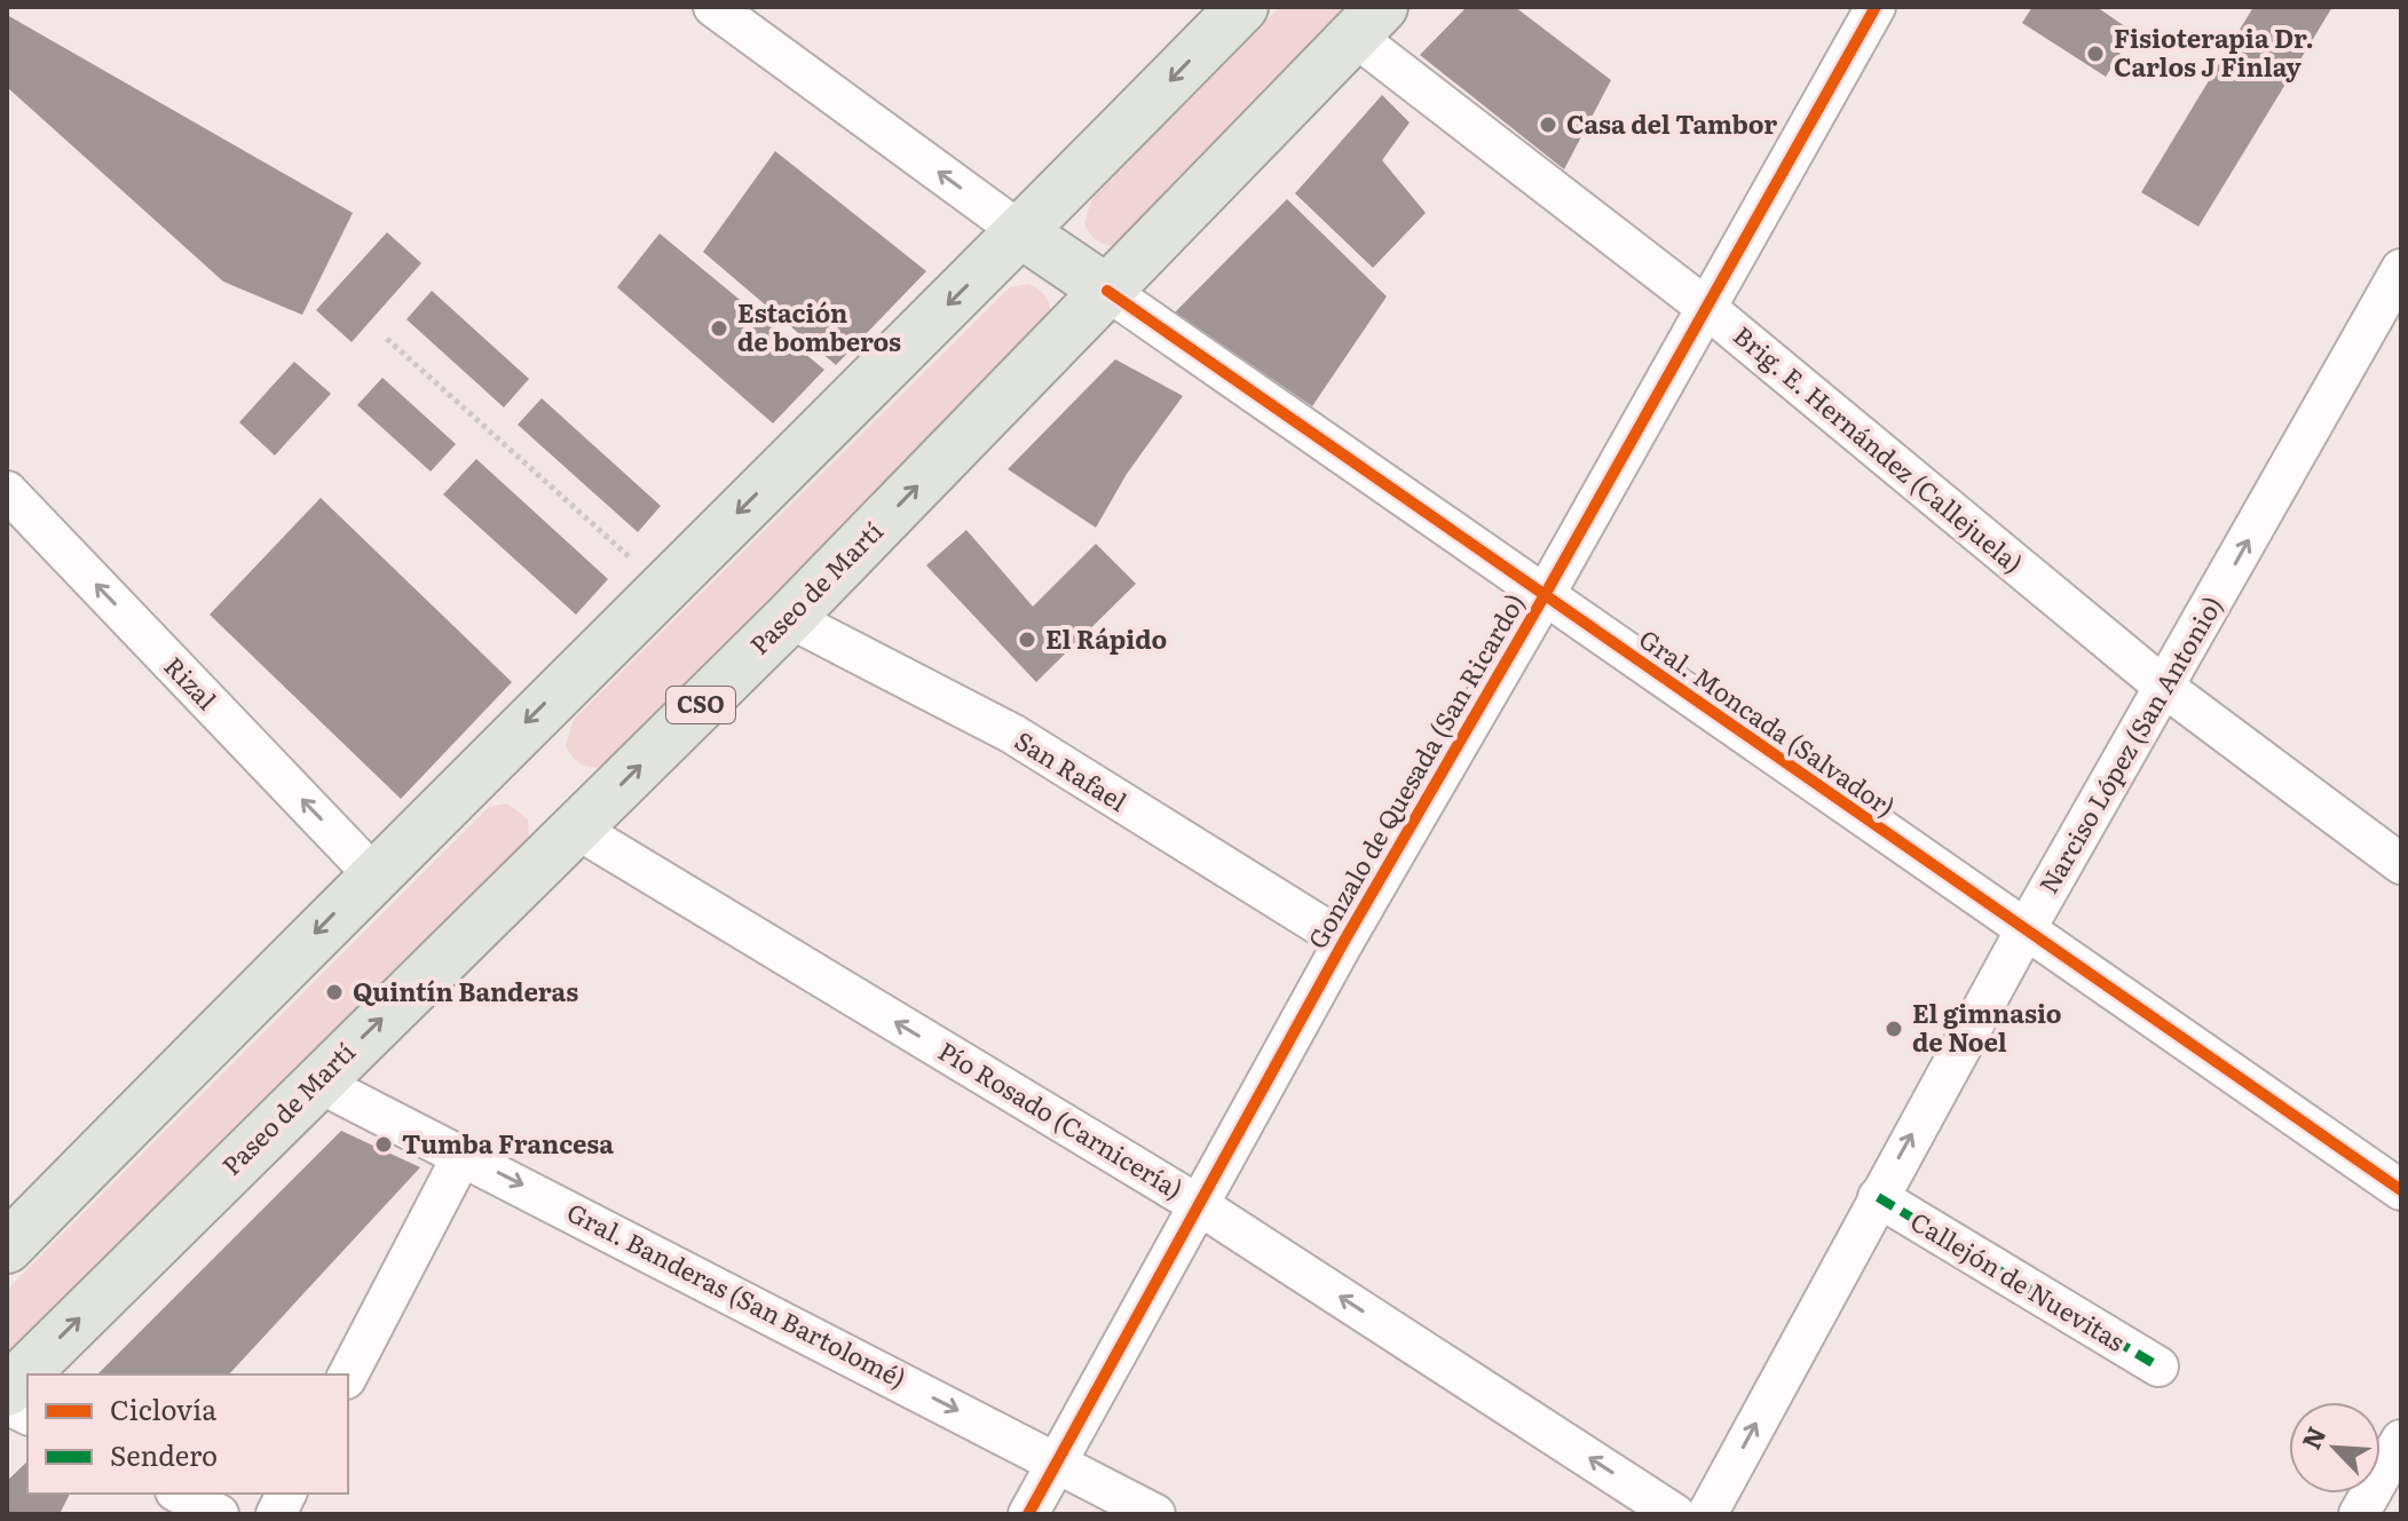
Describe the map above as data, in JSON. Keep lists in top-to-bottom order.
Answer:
{
  "streets": {
    "main road": ["Paseo de Martí", "CSO"],
    "street": [
      "Brig. E. Hernández (Callejuela)",
      "Rizal",
      "Gral. Moncada (Salvador)",
      "Narciso López (San Antonio)",
      "San Rafael",
      "Gonzalo de Quesada (San Ricardo)",
      "Pío Rosado (Carnicería)",
      "Callejón de Nuevitas",
      "Gral. Banderas (San Bartolomé)"
    ]
  },
  "crossings": [
    ["Brig. E. Hernández (Callejuela)", "Paseo de Martí"],
    ["Brig. E. Hernández (Callejuela)", "Narciso López (San Antonio)"],
    ["Brig. E. Hernández (Callejuela)", "Gonzalo de Quesada (San Ricardo)"],
    ["Paseo de Martí", "Gral. Moncada (Salvador)"],
    ["Paseo de Martí", "San Rafael"],
    ["Paseo de Martí", "Pío Rosado (Carnicería)"],
    ["Paseo de Martí", "Gral. Banderas (San Bartolomé)"],
    ["Gral. Moncada (Salvador)", "Narciso López (San Antonio)"],
    ["Gral. Moncada (Salvador)", "Gonzalo de Quesada (San Ricardo)"],
    ["Narciso López (San Antonio)", "Callejón de Nuevitas"],
    ["San Rafael", "Gonzalo de Quesada (San Ricardo)"],
    ["Gonzalo de Quesada (San Ricardo)", "Pío Rosado (Carnicería)"],
    ["Gonzalo de Quesada (San Ricardo)", "Gral. Banderas (San Bartolomé)"]
  ],
  "one_way": [
    "Rizal",
    "Narciso López (San Antonio)",
    "Pío Rosado (Carnicería)",
    "Gral. Banderas (San Bartolomé)"
  ],
  "places": [
    "Fisioterapia Dr. Carlos J Finlay",
    "Casa del Tambor",
    "Estación de bomberos",
    "El Rápido",
    "Quintín Banderas",
    "El gimnasio de Noel",
    "Tumba Francesa"
  ],
  "legend": ["Ciclovía", "Sendero"],
  "north": "top left"
}
